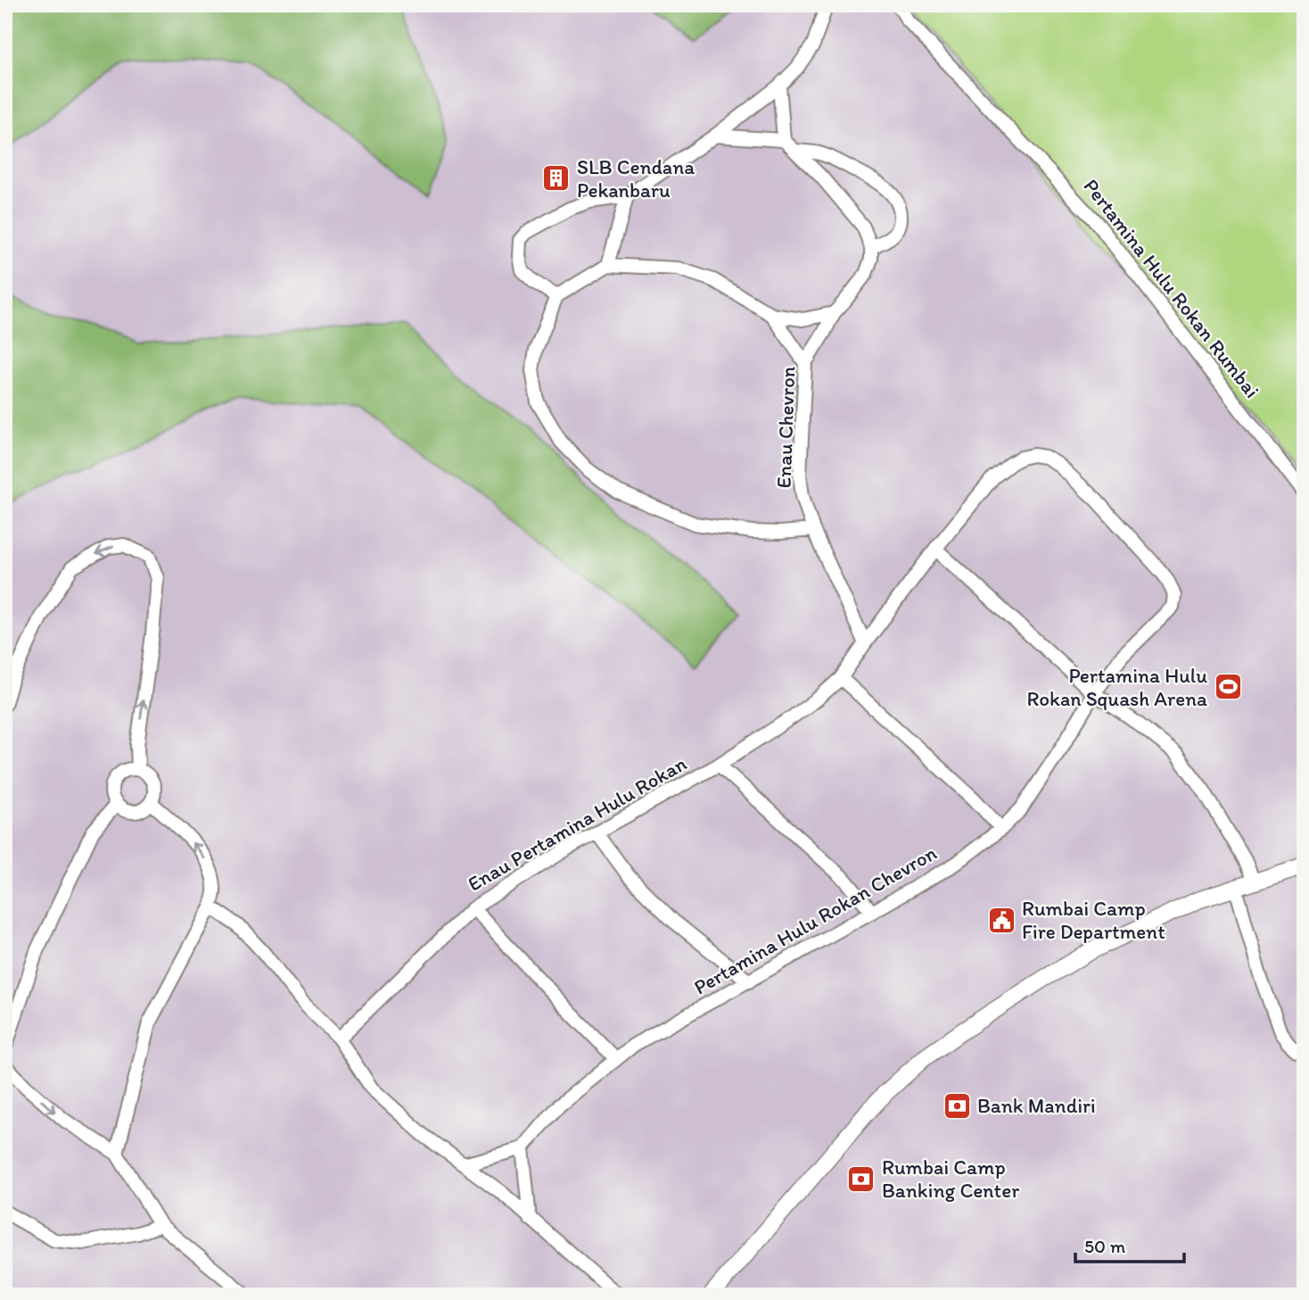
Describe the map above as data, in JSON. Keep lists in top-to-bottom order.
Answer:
{
  "streets": {
    "street": [
      "Pertamina Hulu Rokan Rumbai",
      "Enau Chevron",
      "Enau Pertamina Hulu Rokan",
      "Pertamina Hulu Rokan Chevron"
    ]
  },
  "crossings": [
    ["Enau Chevron", "Enau Pertamina Hulu Rokan"],
    ["Enau Pertamina Hulu Rokan", "Pertamina Hulu Rokan Chevron"]
  ],
  "places": {
    "building": ["SLB Cendana Pekanbaru"],
    "sports": ["Pertamina Hulu Rokan Squash Arena"],
    "public building": ["Rumbai Camp Fire Department"],
    "bank": ["Bank Mandiri", "Rumbai Camp Banking Center"]
  },
  "scale_bar": "50 m"
}
